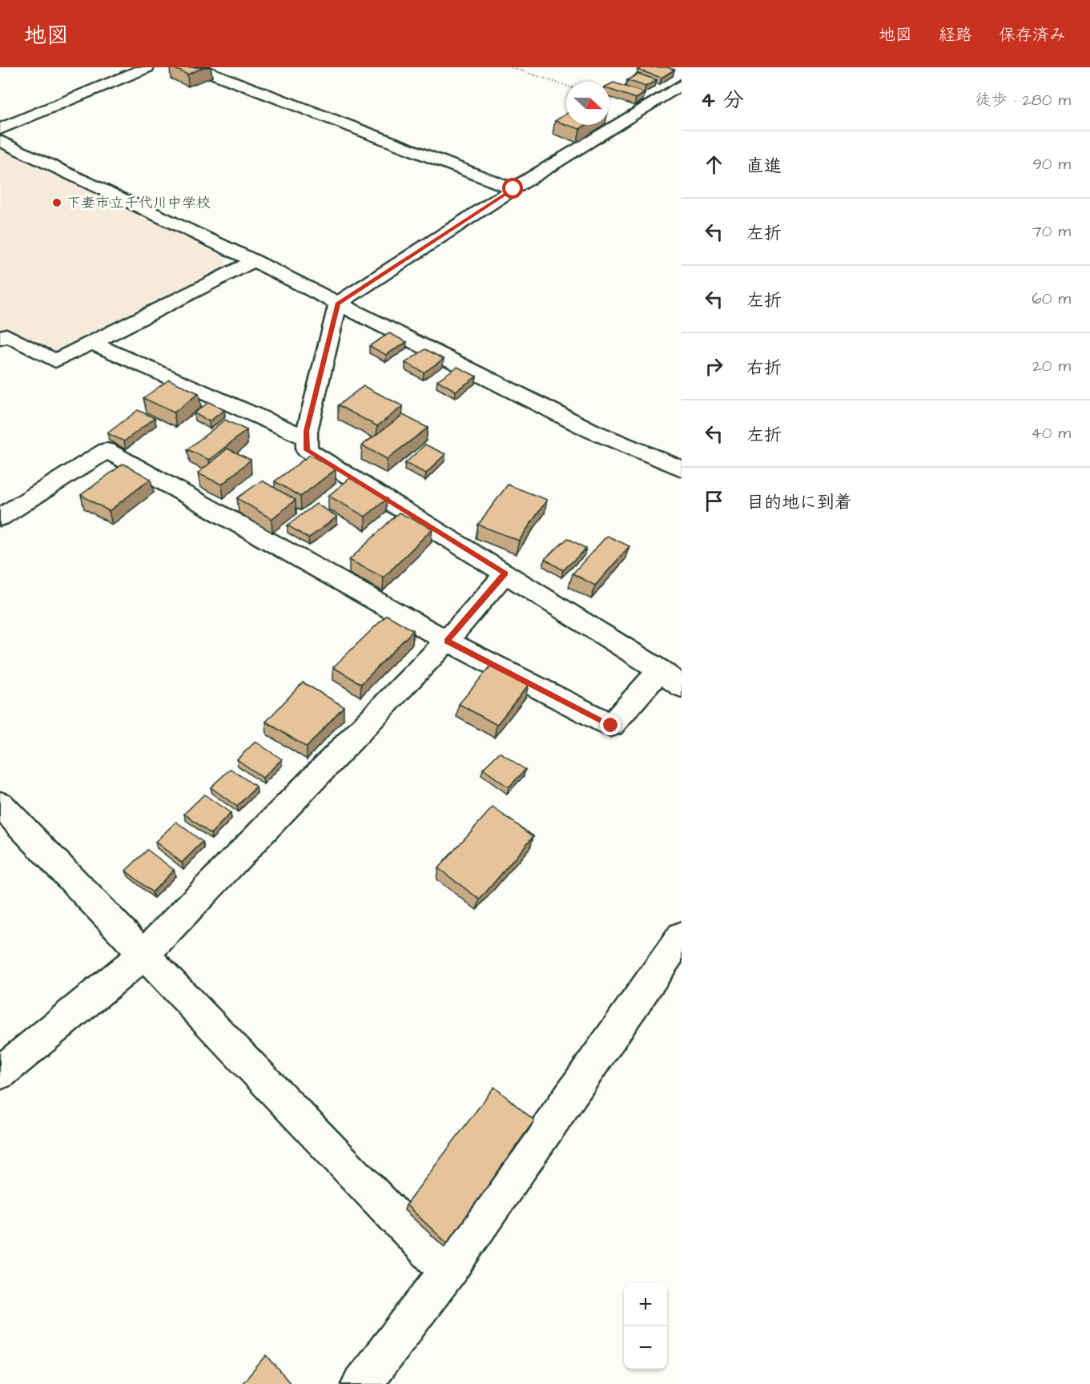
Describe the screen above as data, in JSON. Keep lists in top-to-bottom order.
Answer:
{
  "places": ["下妻市立千代川中学校"],
  "north": "right",
  "page": {
    "header": "地図",
    "nav": ["地図", "経路", "保存済み"],
    "heading": ["4 分", "徒歩 · 280 m"],
    "list": [
      ["直進", "90 m"],
      ["左折", "70 m"],
      ["左折", "60 m"],
      ["右折", "20 m"],
      ["左折", "40 m"],
      "目的地に到着"
    ],
    "map_buttons": ["+", "−"]
  }
}
